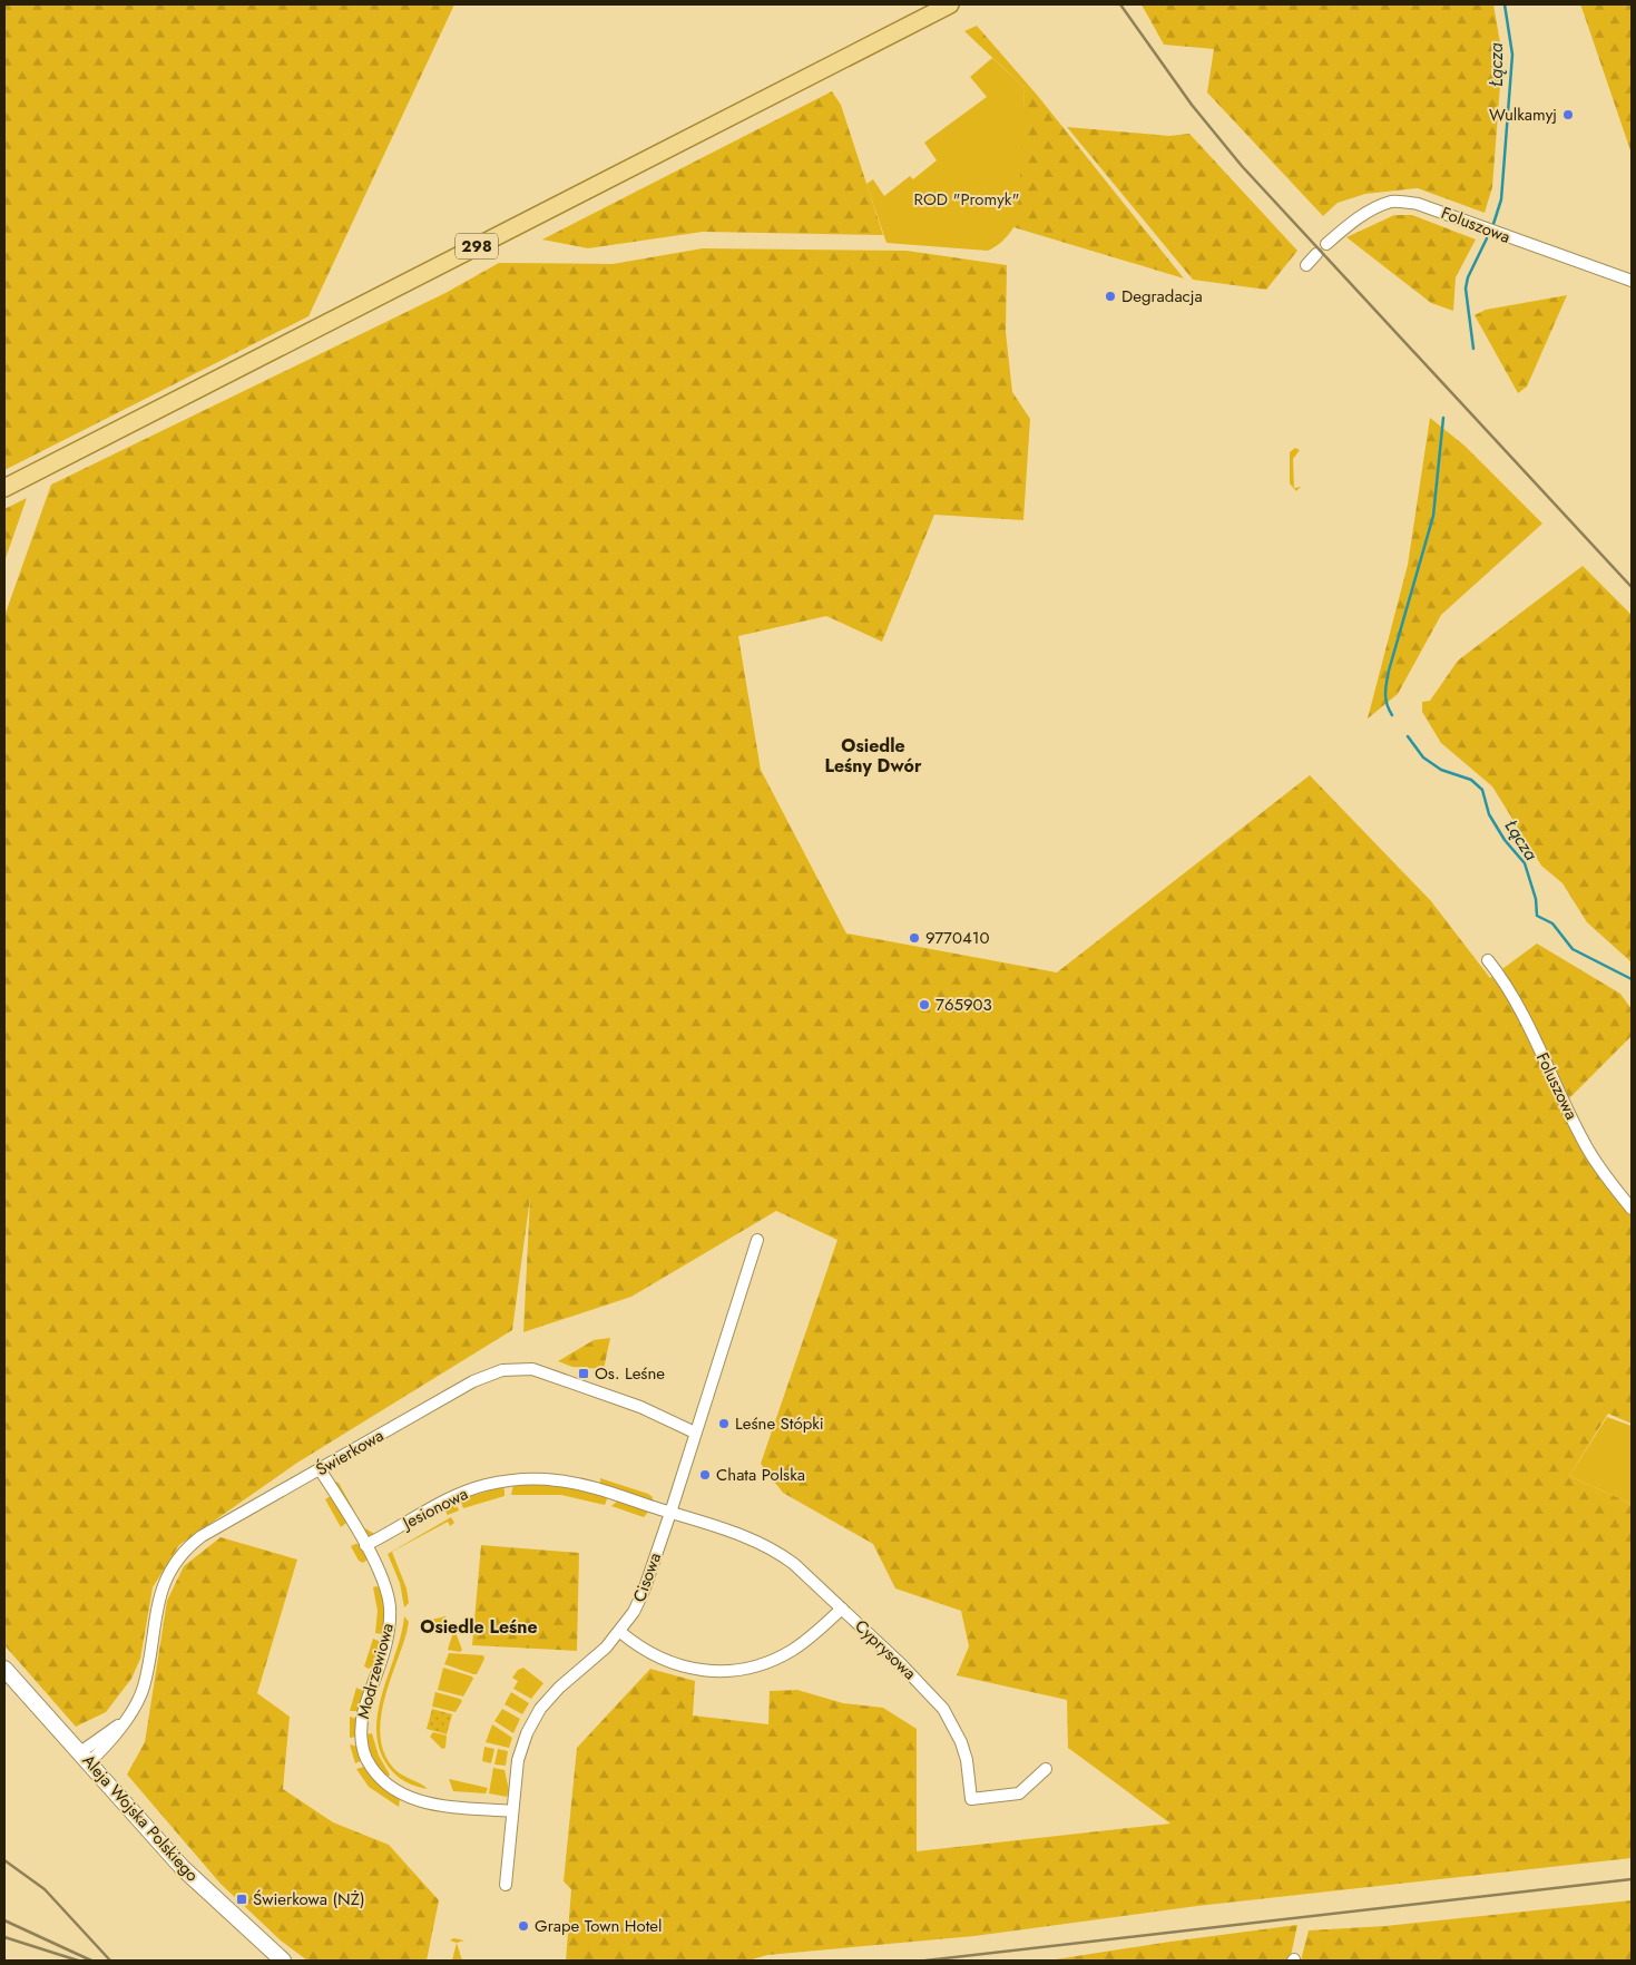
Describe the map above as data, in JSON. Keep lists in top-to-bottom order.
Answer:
{
  "streets": {
    "main road": ["298", "Aleja Wojska Polskiego"],
    "street": [
      "Foluszowa",
      "Świerkowa",
      "Jesionowa",
      "Cisowa",
      "Cyprysowa",
      "Modrzewiowa"
    ]
  },
  "crossings": [
    ["Świerkowa", "Cisowa"],
    ["Świerkowa", "Modrzewiowa"],
    ["Świerkowa", "Aleja Wojska Polskiego"],
    ["Jesionowa", "Cisowa"],
    ["Jesionowa", "Cyprysowa"],
    ["Jesionowa", "Modrzewiowa"],
    ["Cisowa", "Cyprysowa"],
    ["Cisowa", "Modrzewiowa"]
  ],
  "districts": ["Osiedle Leśny Dwór", "Osiedle Leśne"],
  "water": ["Łącza"],
  "parks": ["ROD \"Promyk\""],
  "places": {
    "other": [
      "Wulkamyj",
      "Degradacja",
      "9770410",
      "765903",
      "Leśne Stópki",
      "Chata Polska",
      "Grape Town Hotel"
    ],
    "transit": ["Os. Leśne", "Świerkowa (NŻ)"]
  }
}
